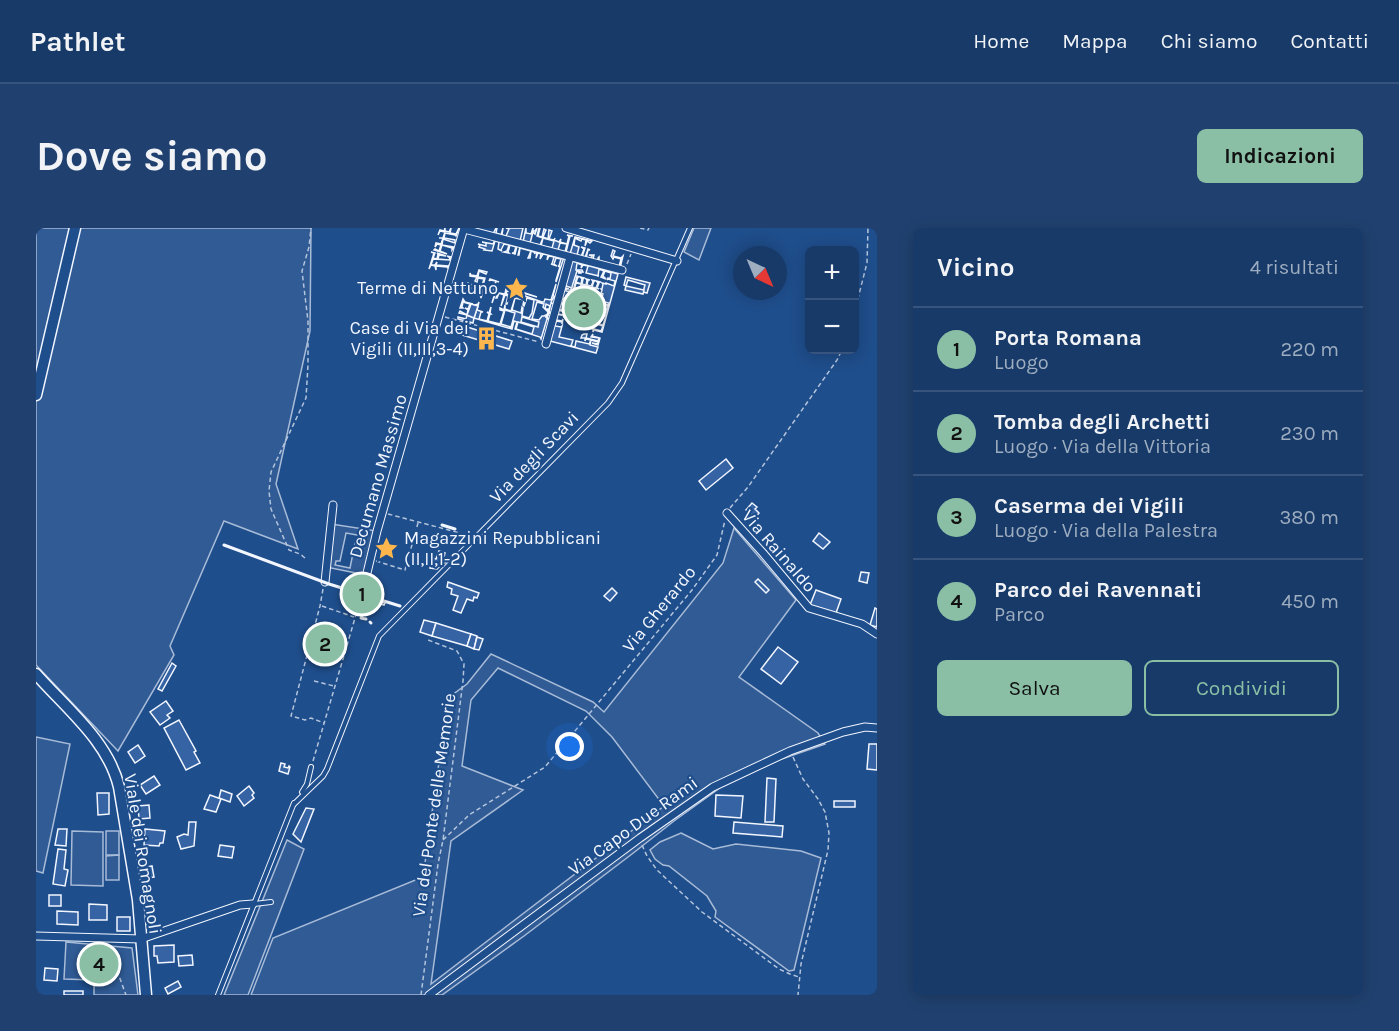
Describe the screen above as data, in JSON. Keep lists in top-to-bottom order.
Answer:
{
  "streets": {
    "main road": ["Viale dei Romagnoli"],
    "street": ["Decumano Massimo", "Via Rainaldo", "Via Capo Due Rami"],
    "lane": ["Via degli Scavi"],
    "path": ["Via Gherardo", "Via del Ponte delle Memorie"]
  },
  "crossings": [
    ["Via Rainaldo", "Via Gherardo"],
    ["Via Gherardo", "Via del Ponte delle Memorie"]
  ],
  "places": {
    "place": ["Terme di Nettuno", "Magazzini Repubblicani (II,II,1-2)"],
    "building": ["Case di Via dei Vigili (II,III,3-4)"]
  },
  "north": "bottom right",
  "page": {
    "header": "Pathlet",
    "nav": [
      "Home",
      "Mappa",
      "Chi siamo",
      "Contatti"
    ],
    "buttons": [
      "Indicazioni",
      ["Salva", "Condividi"]
    ],
    "title": "Dove siamo",
    "heading": ["Vicino", "4 risultati"],
    "map_buttons": ["+", "−"],
    "pins": [
      "3",
      "1",
      "2",
      "4"
    ],
    "list": [
      {
        "mark": "1",
        "name": "Porta Romana",
        "note": "Luogo",
        "value": "220 m"
      },
      {
        "mark": "2",
        "name": "Tomba degli Archetti",
        "note": "Luogo · Via della Vittoria",
        "value": "230 m"
      },
      {
        "mark": "3",
        "name": "Caserma dei Vigili",
        "note": "Luogo · Via della Palestra",
        "value": "380 m"
      },
      {
        "mark": "4",
        "name": "Parco dei Ravennati",
        "note": "Parco",
        "value": "450 m"
      }
    ]
  }
}
